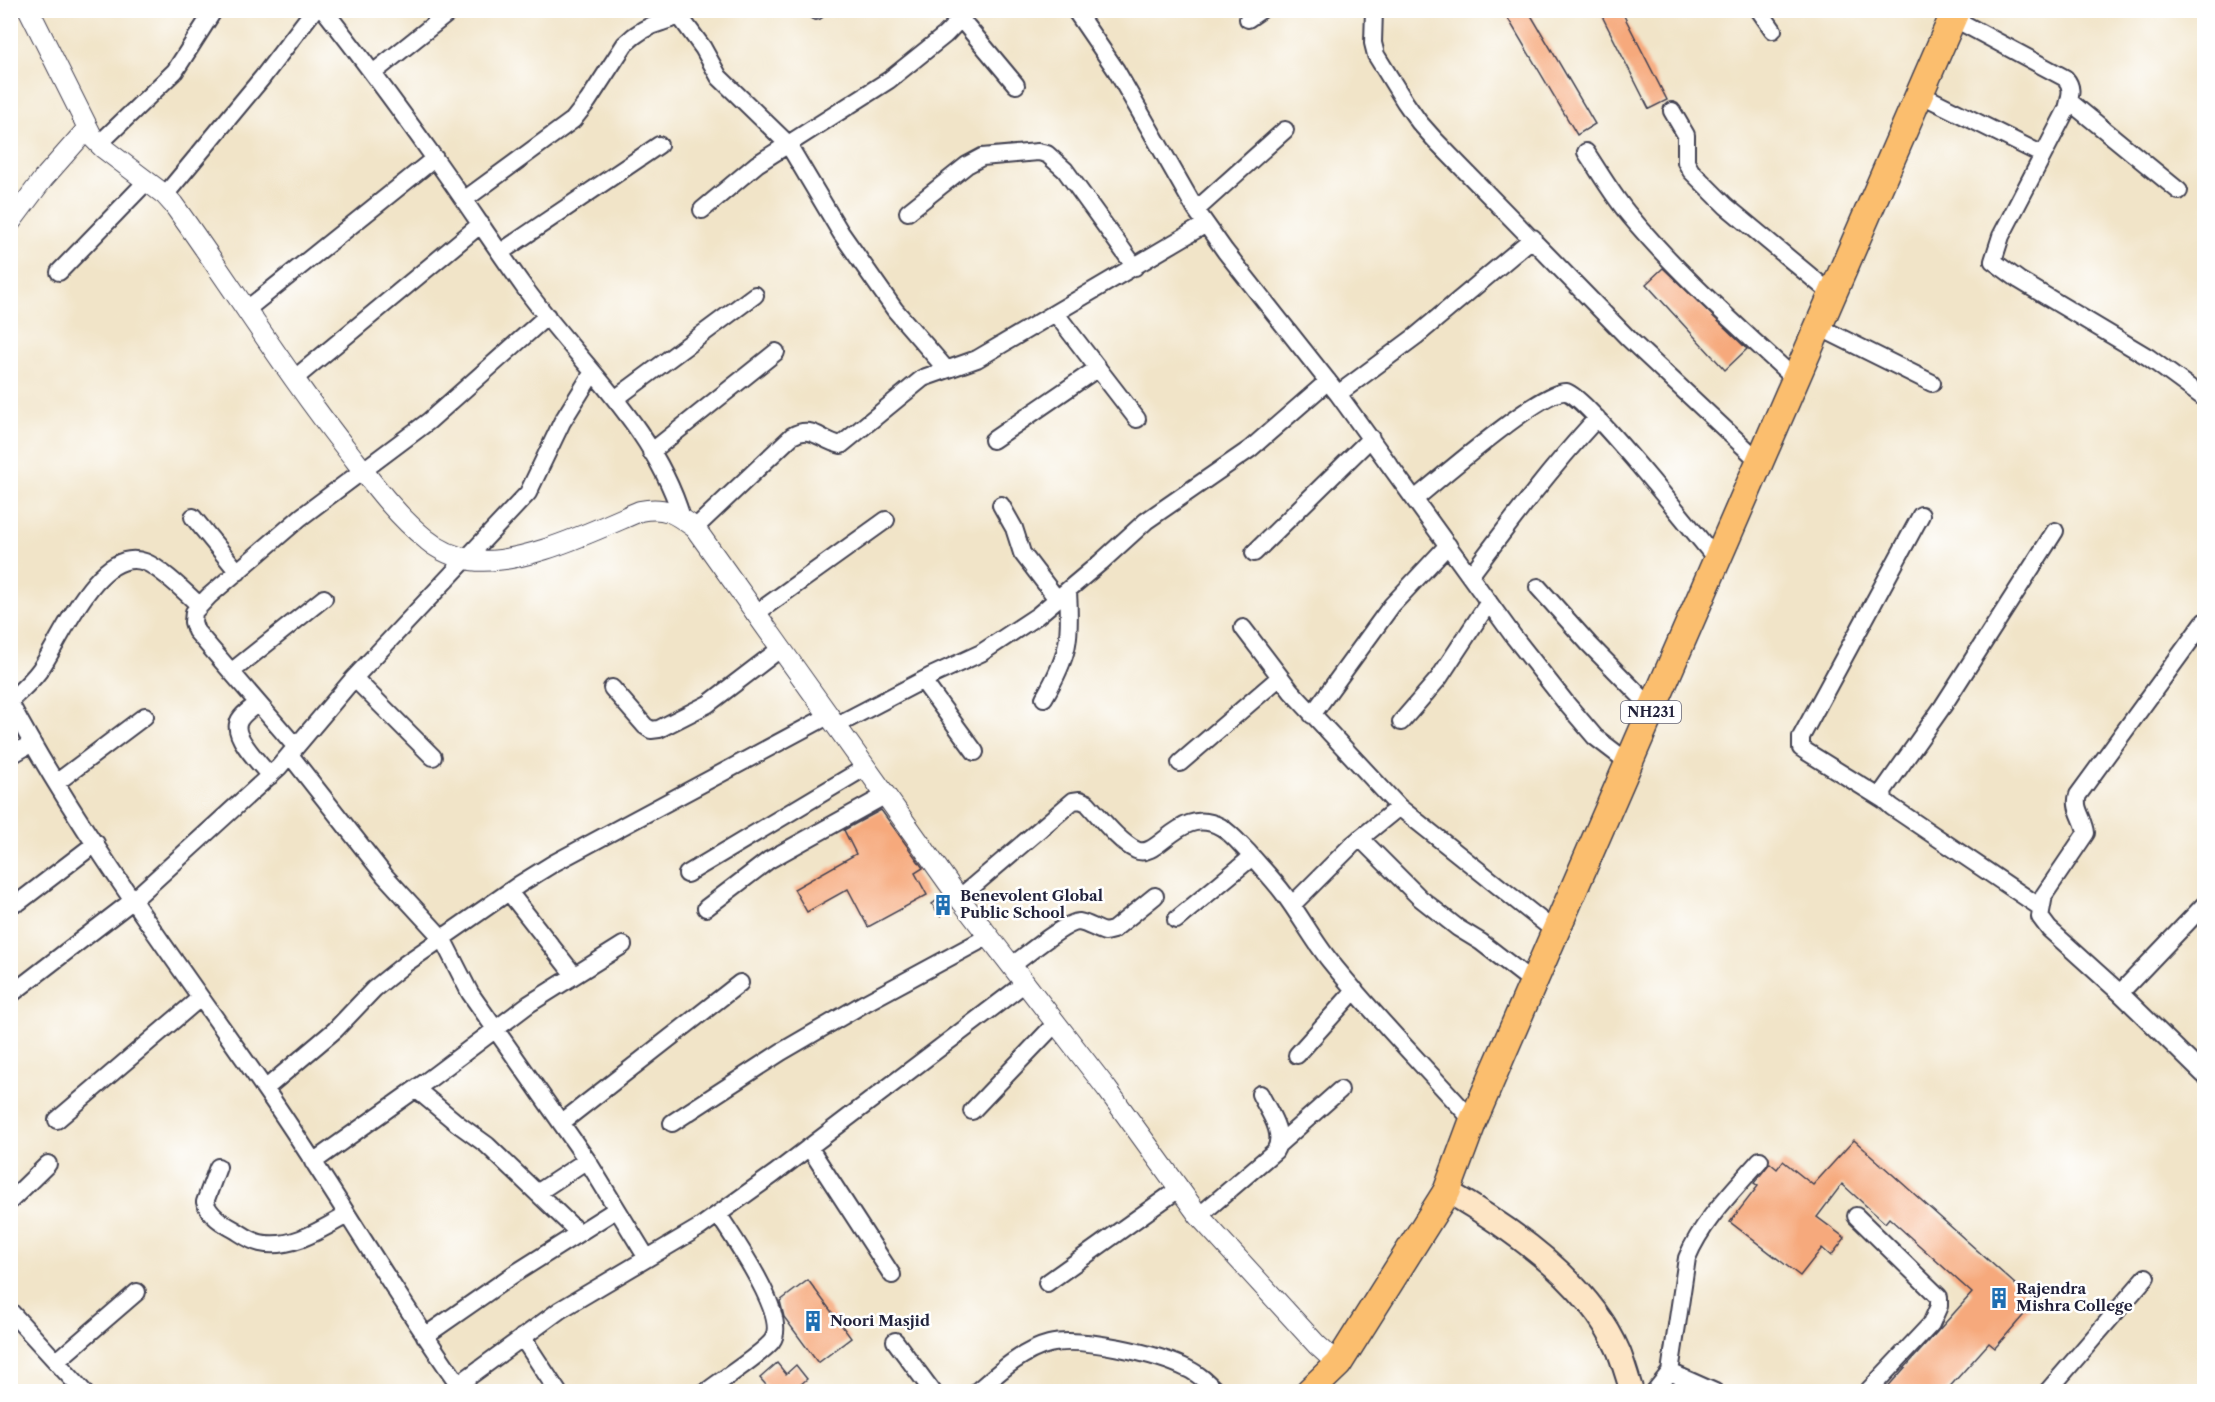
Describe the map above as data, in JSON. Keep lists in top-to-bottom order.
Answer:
{
  "streets": {
    "highway": ["NH231"]
  },
  "places": {
    "building": ["Benevolent Global Public School", "Rajendra Mishra College", "Noori Masjid"]
  }
}
